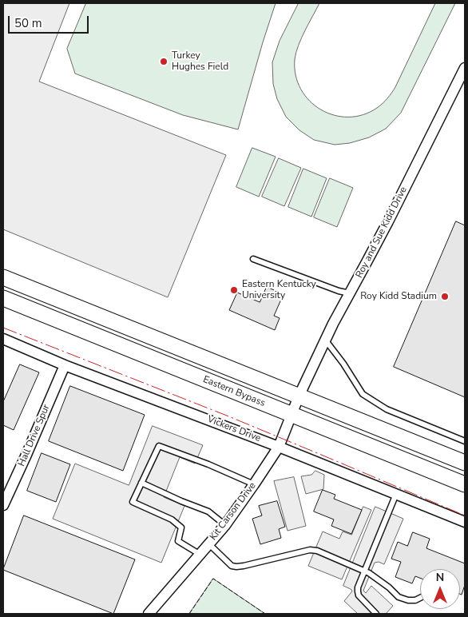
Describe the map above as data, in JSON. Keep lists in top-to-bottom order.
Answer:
{
  "streets": {
    "main road": ["Eastern Bypass"],
    "street": [
      "Roy and Sue Kidd Drive",
      "Vickers Drive",
      "Hall Drive Spur",
      "Kit Carson Drive"
    ]
  },
  "crossings": [
    ["Roy and Sue Kidd Drive", "Eastern Bypass"],
    ["Roy and Sue Kidd Drive", "Kit Carson Drive"],
    ["Eastern Bypass", "Kit Carson Drive"],
    ["Vickers Drive", "Hall Drive Spur"],
    ["Vickers Drive", "Kit Carson Drive"]
  ],
  "places": ["Turkey Hughes Field", "Eastern Kentucky University", "Roy Kidd Stadium"],
  "scale_bar": "50 m",
  "north": "top"
}
